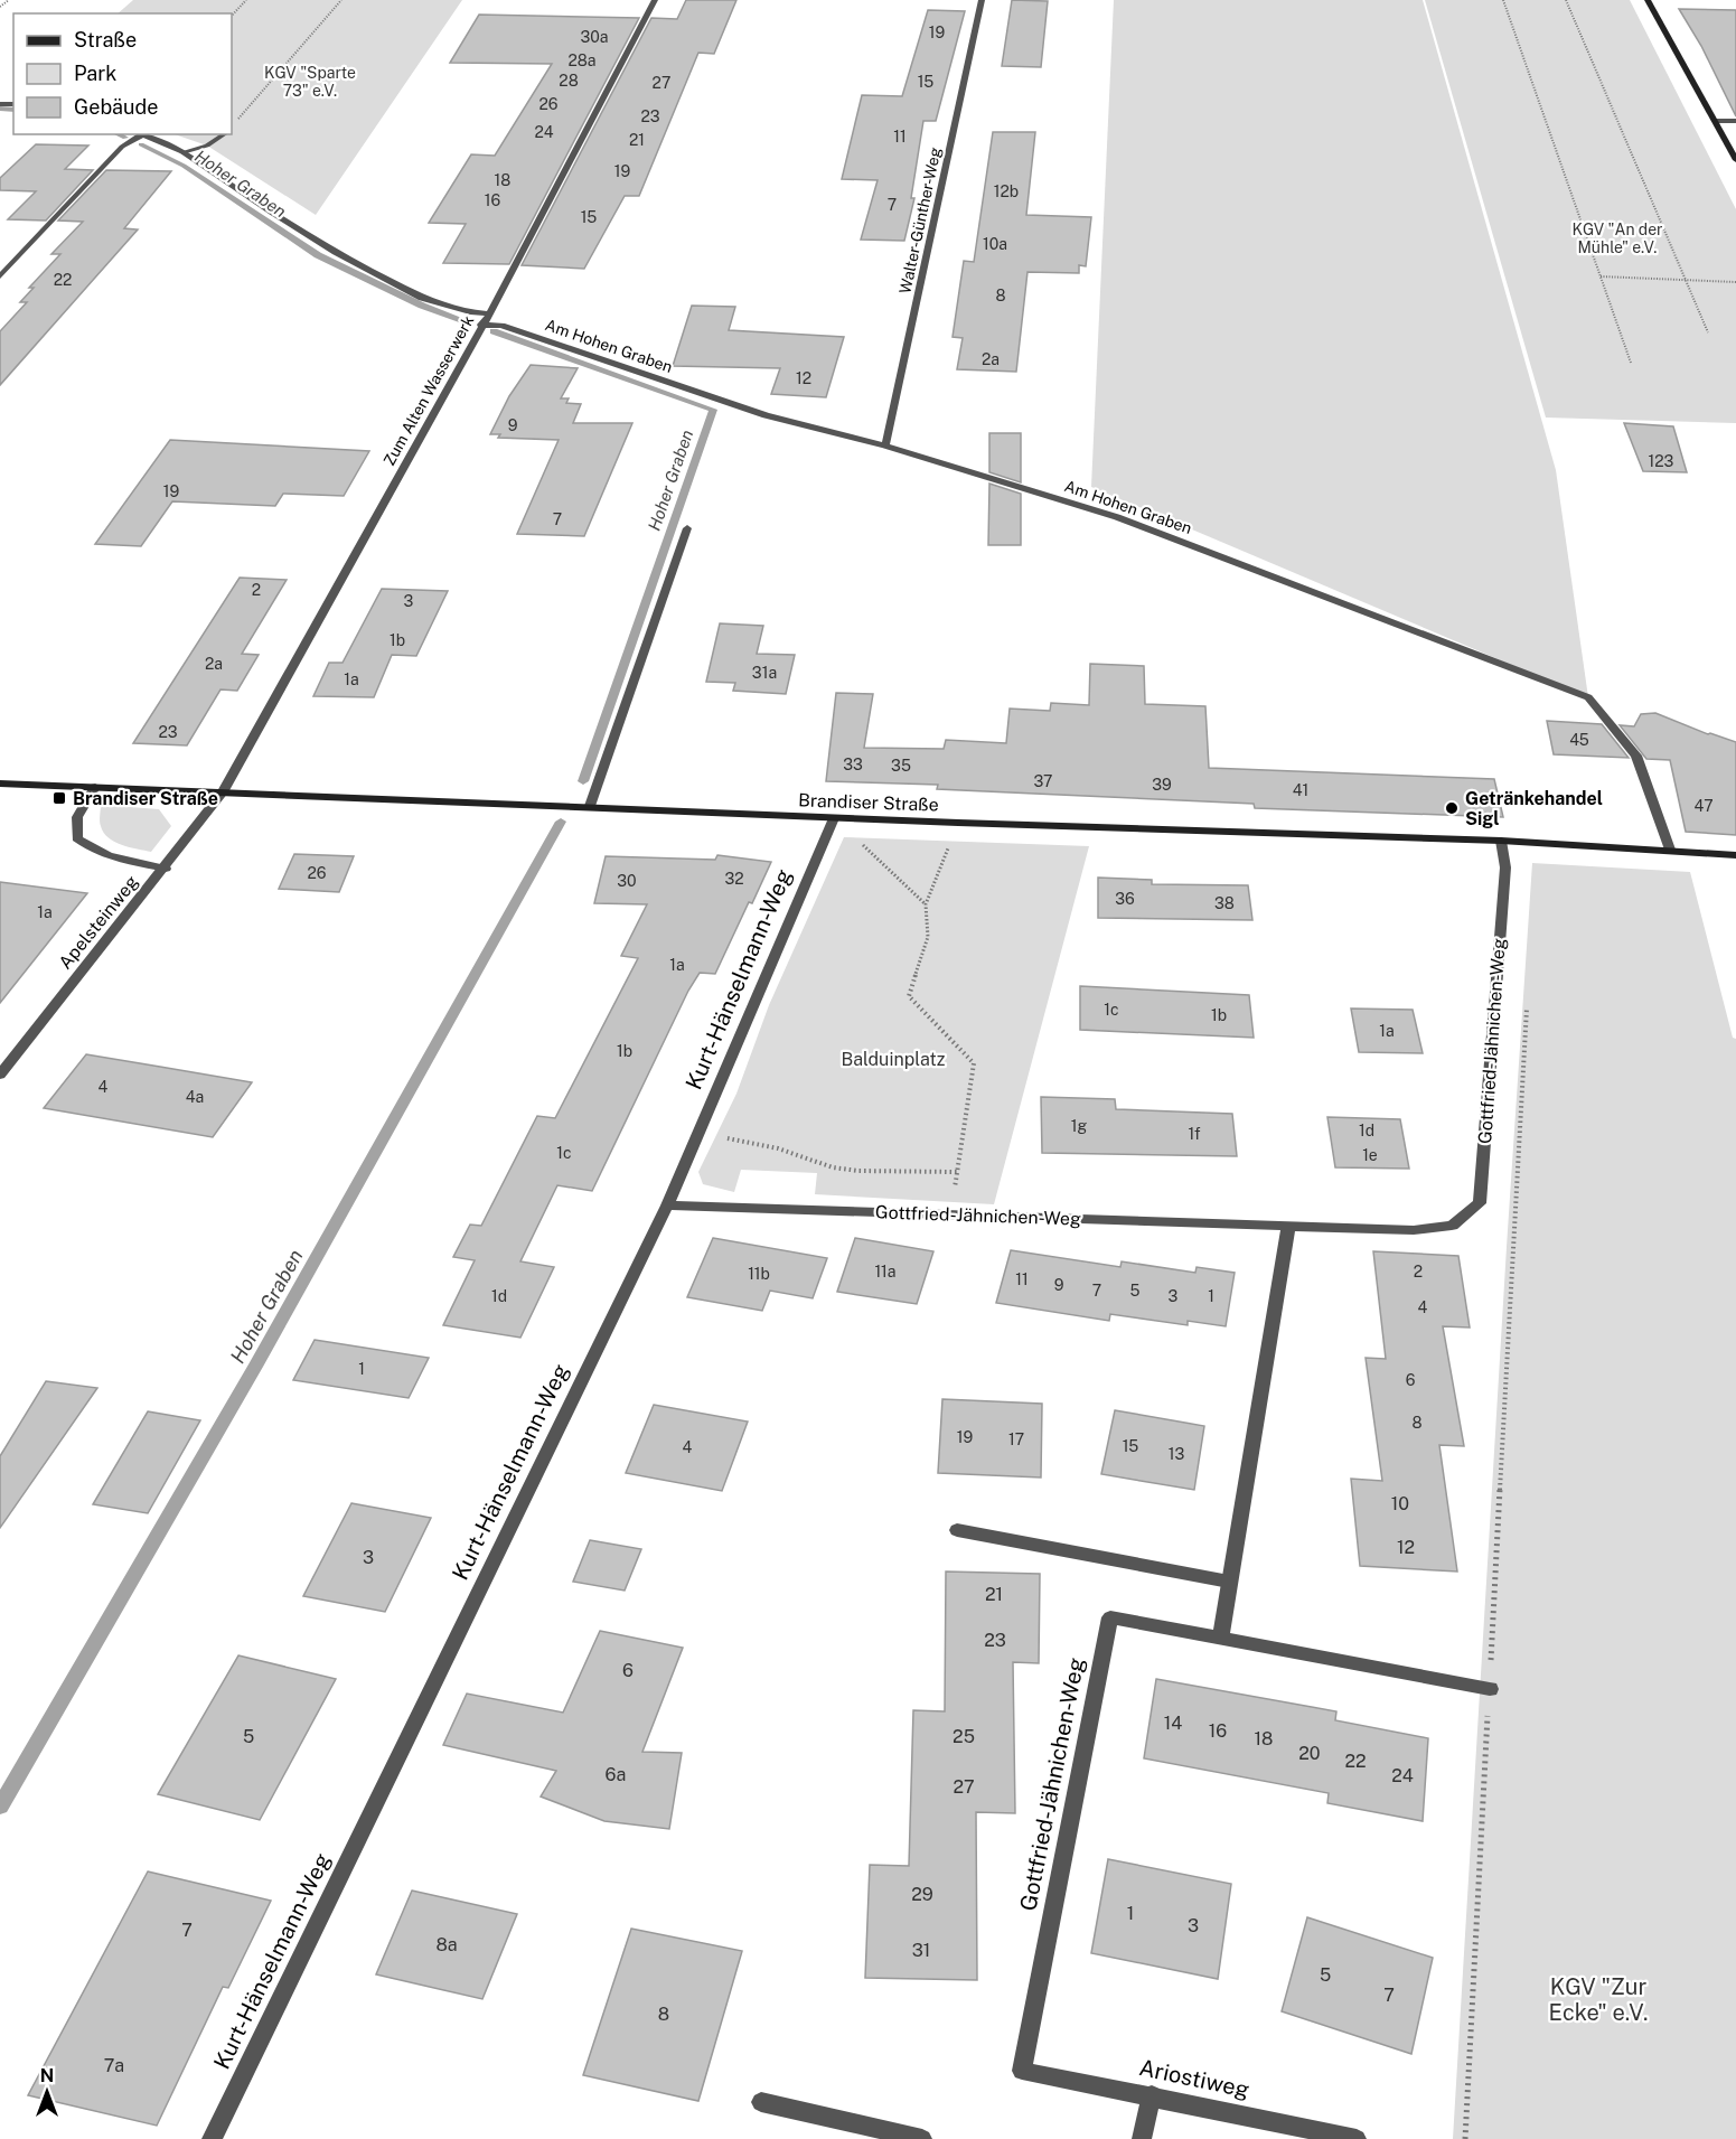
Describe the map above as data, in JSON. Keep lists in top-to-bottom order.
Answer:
{
  "streets": {
    "street": [
      "Walter-Günther-Weg",
      "Am Hohen Graben",
      "Zum Alten Wasserwerk",
      "Brandiser Straße",
      "Apelsteinweg",
      "Kurt-Hänselmann-Weg",
      "Gottfried-Jähnichen-Weg",
      "Ariostiweg"
    ]
  },
  "crossings": [
    ["Walter-Günther-Weg", "Am Hohen Graben"],
    ["Am Hohen Graben", "Zum Alten Wasserwerk"],
    ["Am Hohen Graben", "Brandiser Straße"],
    ["Zum Alten Wasserwerk", "Brandiser Straße"],
    ["Zum Alten Wasserwerk", "Apelsteinweg"],
    ["Brandiser Straße", "Apelsteinweg"],
    ["Brandiser Straße", "Kurt-Hänselmann-Weg"],
    ["Brandiser Straße", "Gottfried-Jähnichen-Weg"],
    ["Kurt-Hänselmann-Weg", "Gottfried-Jähnichen-Weg"],
    ["Gottfried-Jähnichen-Weg", "Ariostiweg"]
  ],
  "water": ["Hoher Graben"],
  "parks": [
    "KGV \"Sparte 73\" e.V.",
    "KGV \"An der Mühle\" e.V.",
    "Balduinplatz",
    "KGV \"Zur Ecke\" e.V."
  ],
  "places": {
    "transit": ["Brandiser Straße"],
    "other": ["Getränkehandel Sigl"]
  },
  "house_numbers": [
    "19",
    "30a",
    "28a",
    "28",
    "15",
    "27",
    "26",
    "23",
    "24",
    "11",
    "21",
    "19",
    "18",
    "12b",
    "16",
    "7",
    "15",
    "10a",
    "22",
    "8",
    "2a",
    "12",
    "9",
    "123",
    "19",
    "7",
    "2",
    "3",
    "1b",
    "2a",
    "31a",
    "1a",
    "23",
    "45",
    "33",
    "35",
    "37",
    "39",
    "41",
    "47",
    "26",
    "32",
    "30",
    "36",
    "38",
    "1a",
    "1a",
    "1c",
    "1b",
    "1a",
    "1b",
    "4",
    "4a",
    "1g",
    "1d",
    "1f",
    "1c",
    "1e",
    "11a",
    "2",
    "11b",
    "11",
    "9",
    "7",
    "5",
    "1d",
    "3",
    "1",
    "4",
    "1",
    "6",
    "8",
    "19",
    "17",
    "15",
    "4",
    "13",
    "10",
    "12",
    "3",
    "21",
    "23",
    "6",
    "14",
    "16",
    "5",
    "25",
    "18",
    "20",
    "22",
    "6a",
    "24",
    "27",
    "29",
    "1",
    "3",
    "7",
    "8a",
    "31",
    "5",
    "7",
    "8",
    "7a"
  ],
  "legend": ["Straße", "Park", "Gebäude"],
  "north": "top"
}
